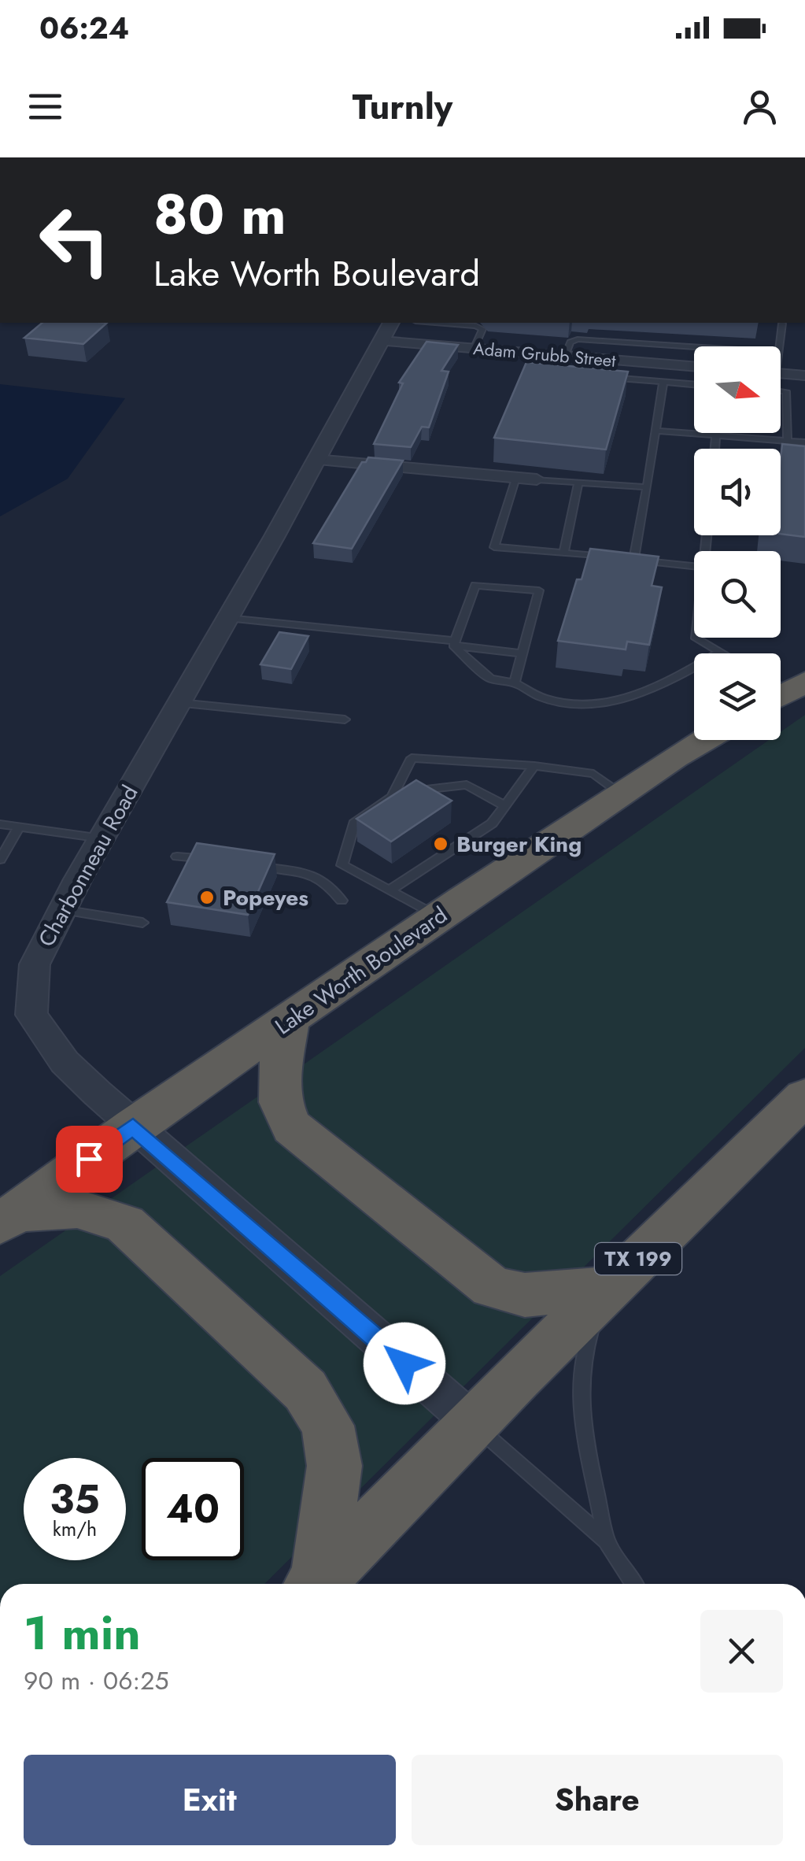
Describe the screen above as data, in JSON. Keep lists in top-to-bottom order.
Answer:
{
  "streets": {
    "highway": ["Lake Worth Boulevard", "TX 199"],
    "street": ["Adam Grubb Street", "Charbonneau Road"]
  },
  "crossings": [
    ["Adam Grubb Street", "Charbonneau Road"],
    ["Charbonneau Road", "Lake Worth Boulevard"],
    ["Charbonneau Road", "TX 199"]
  ],
  "places": ["Burger King", "Popeyes"],
  "north": "right",
  "page": {
    "status": "06:24",
    "header": "Turnly",
    "turn": ["80 m", "Lake Worth Boulevard"],
    "speed": "35 km/h",
    "limit": "40",
    "heading": ["1 min", "90 m · 06:25"],
    "buttons": ["Exit", "Share"]
  }
}
